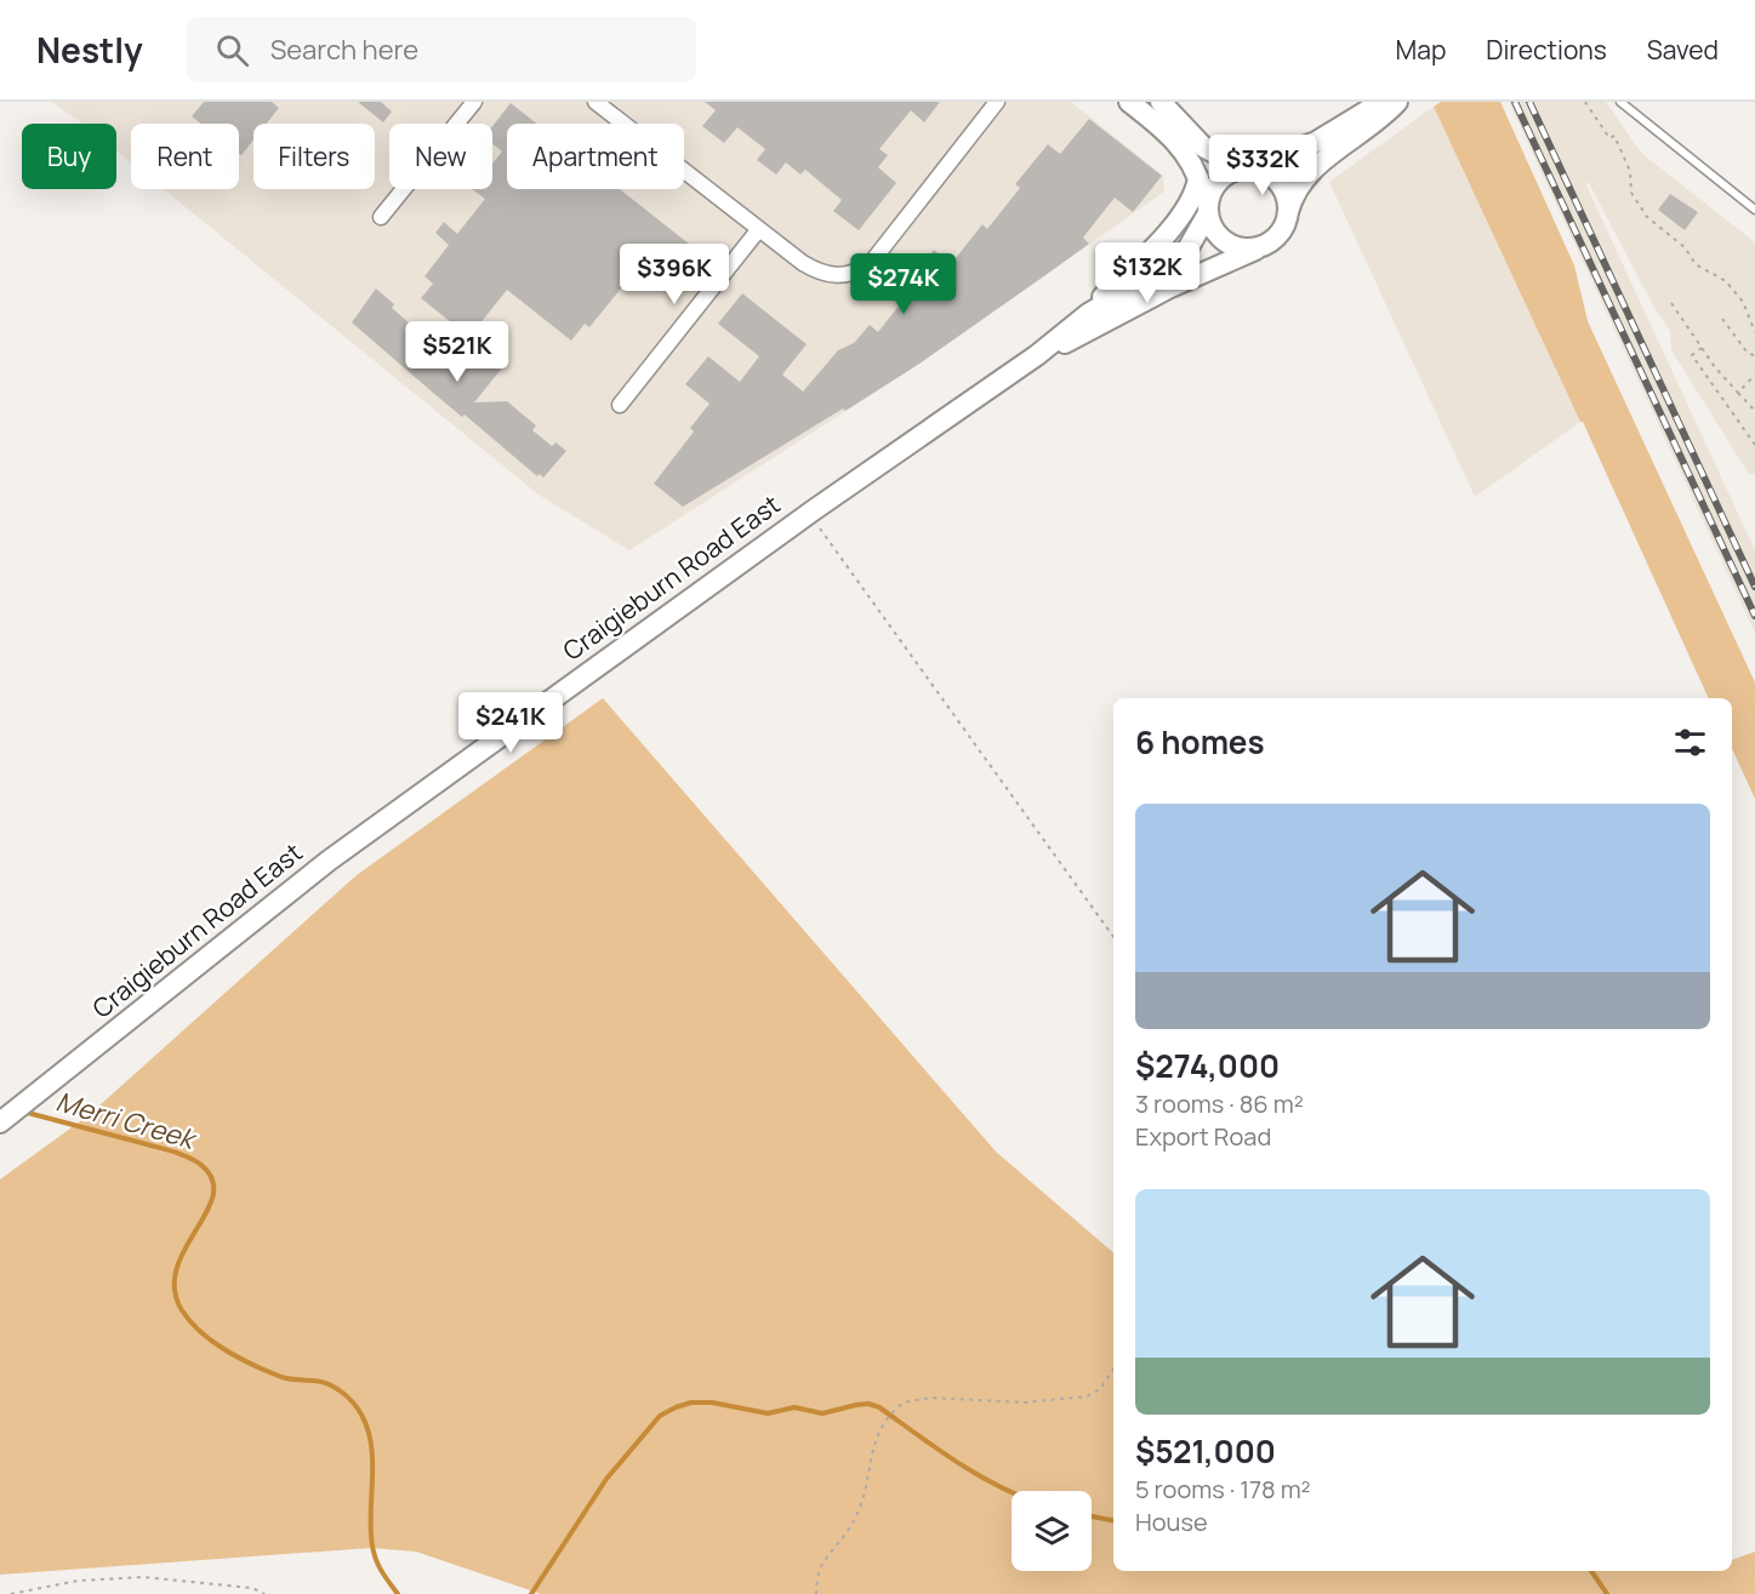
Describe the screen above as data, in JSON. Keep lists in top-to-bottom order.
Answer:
{
  "streets": {
    "main road": ["Craigieburn Road East"]
  },
  "water": ["Merri Creek"],
  "page": {
    "header": "Nestly",
    "search": "Search here",
    "nav": ["Map", "Directions", "Saved"],
    "chip": [
      "Buy",
      "Rent",
      "Filters",
      "New",
      "Apartment"
    ],
    "price": [
      "$332K",
      "$132K",
      "$396K",
      "$274K",
      "$521K",
      "$241K"
    ],
    "heading": "6 homes",
    "list": [
      {
        "name": "$274,000",
        "note": "3 rooms · 86 m² · Export Road"
      },
      {
        "name": "$521,000",
        "note": "5 rooms · 178 m² · House"
      }
    ]
  }
}
